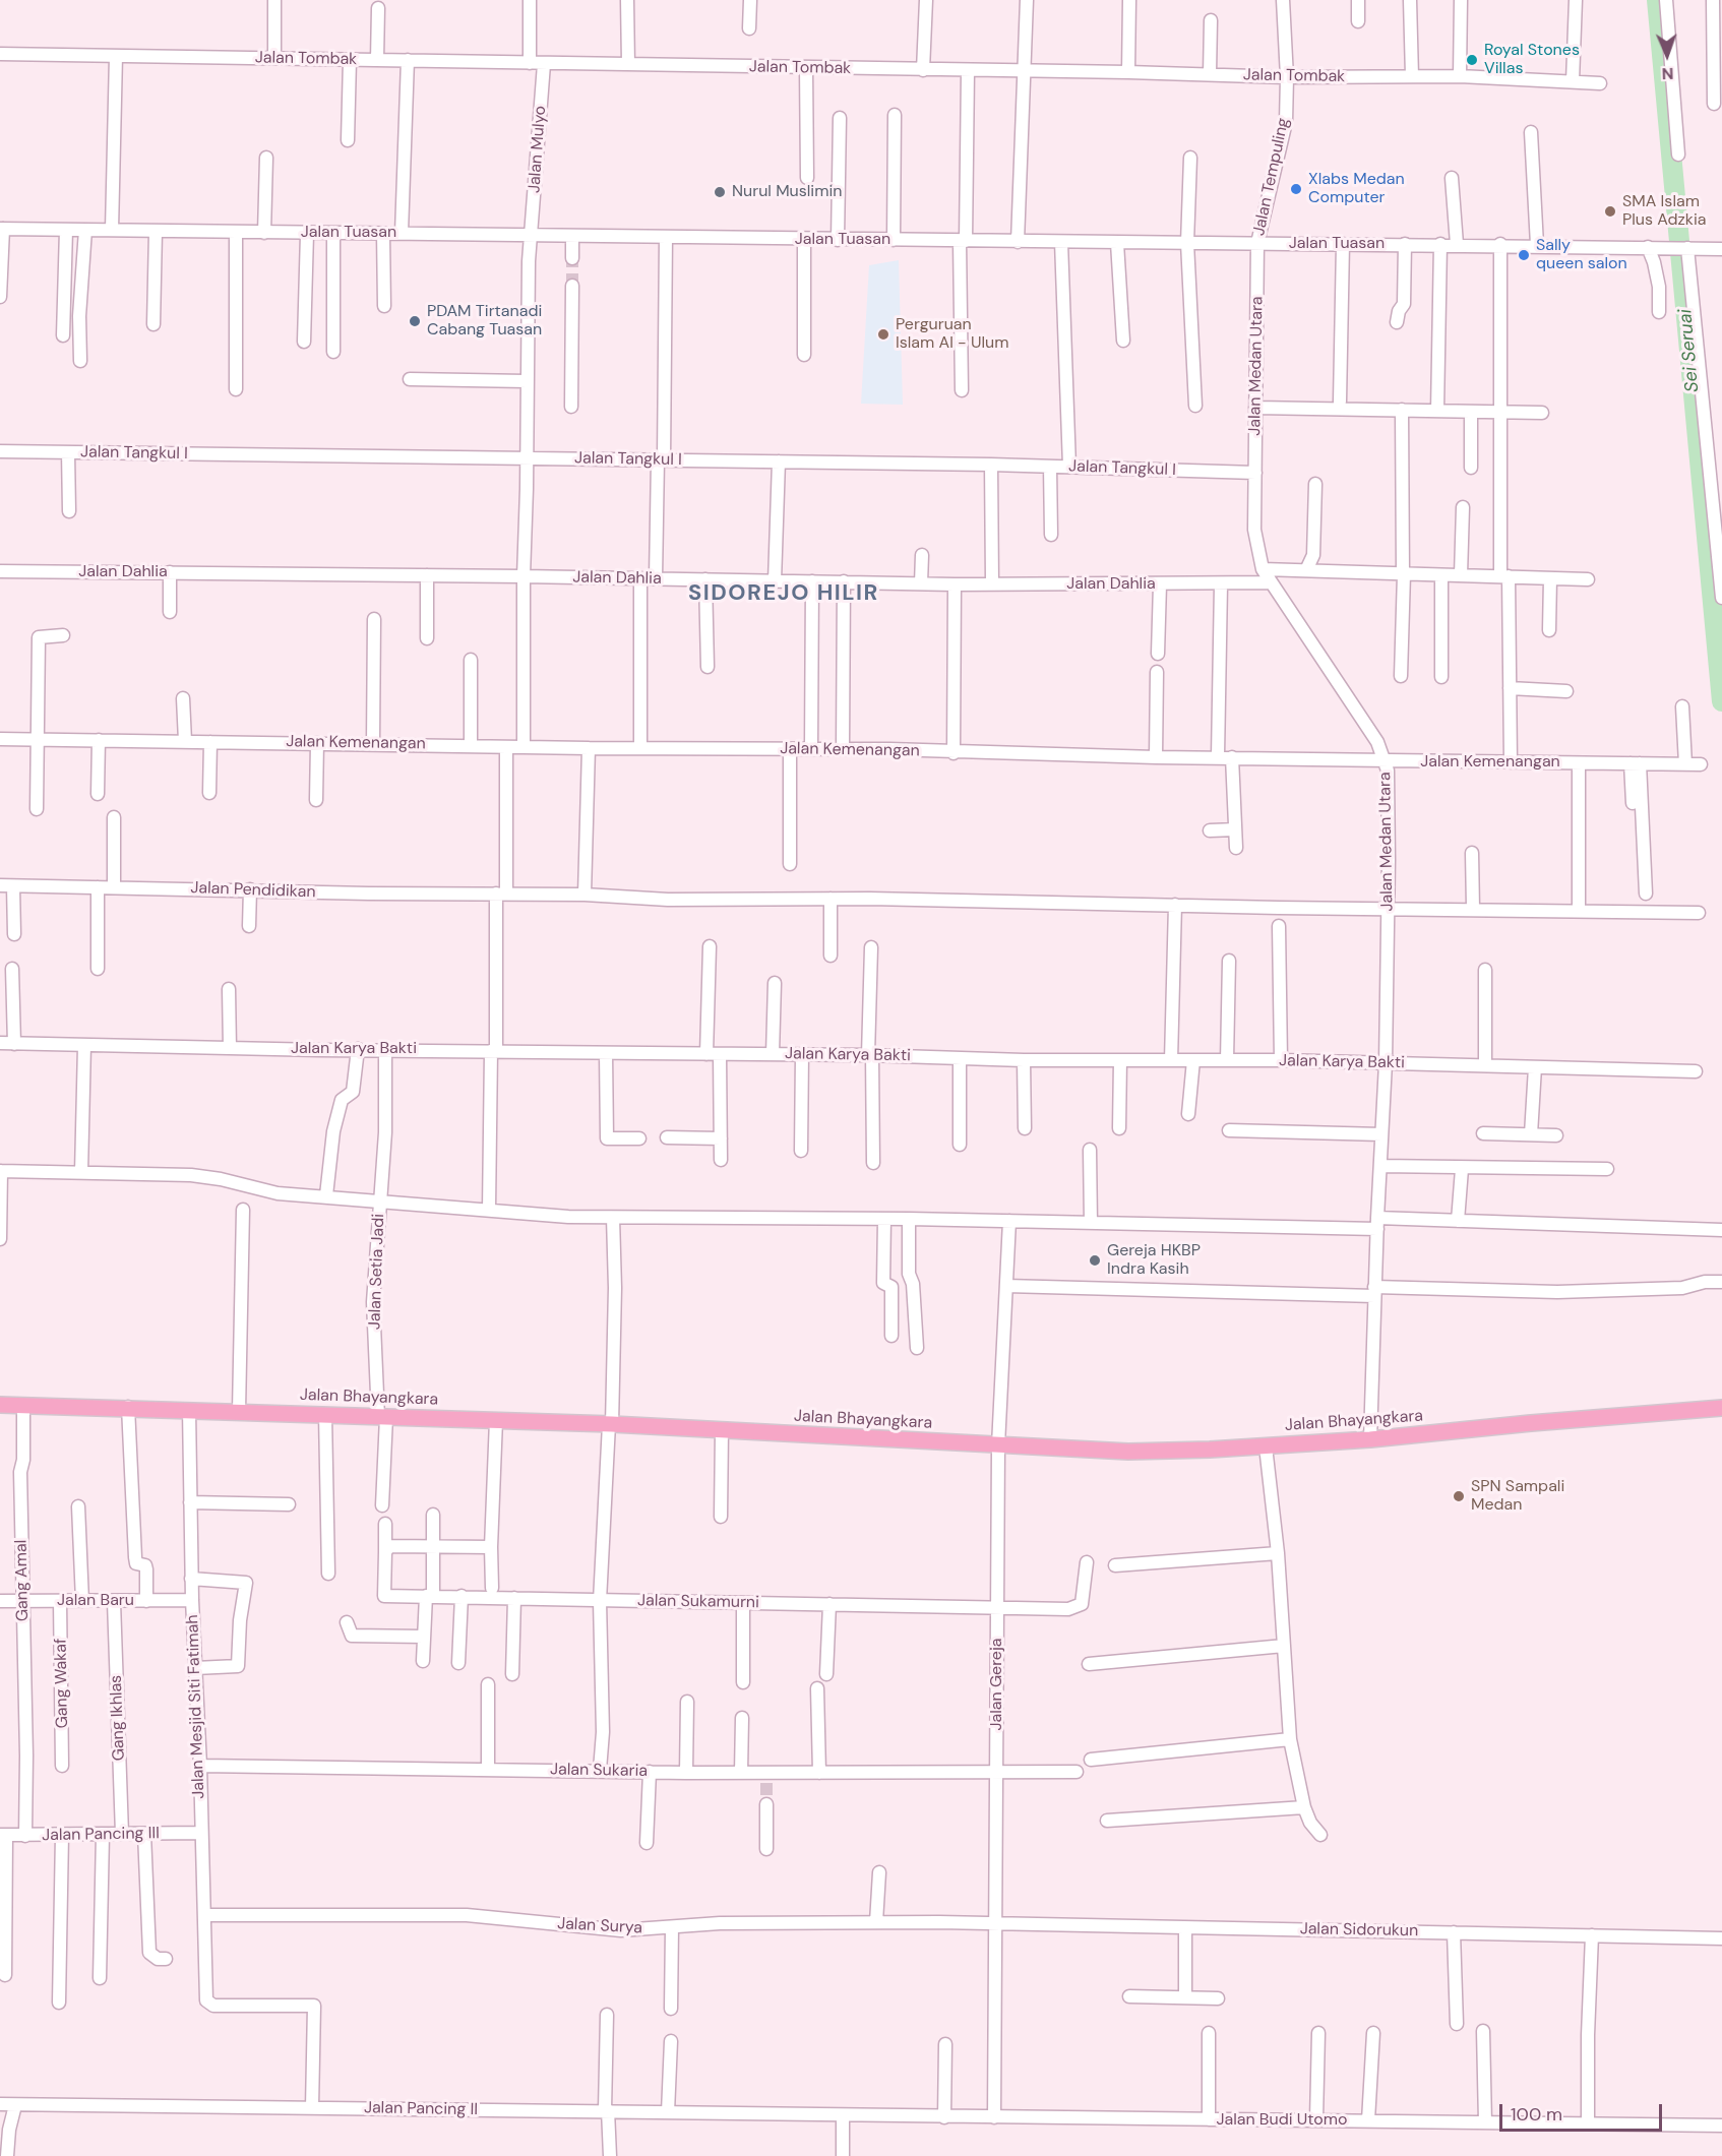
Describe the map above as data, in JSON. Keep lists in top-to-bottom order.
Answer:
{
  "streets": {
    "main road": ["Jalan Bhayangkara"],
    "street": [
      "Jalan Tombak",
      "Jalan Mulyo",
      "Jalan Tempuling",
      "Jalan Tuasan",
      "Jalan Medan Utara",
      "Jalan Tangkul I",
      "Jalan Dahlia",
      "Jalan Kemenangan",
      "Jalan Pendidikan",
      "Jalan Karya Bakti",
      "Jalan Setia Jadi",
      "Gang Amal",
      "Jalan Baru",
      "Jalan Sukamurni",
      "Gang Wakaf",
      "Jalan Gereja",
      "Jalan Mesjid Siti Fatimah",
      "Gang Ikhlas",
      "Jalan Sukaria",
      "Jalan Pancing III",
      "Jalan Surya",
      "Jalan Sidorukun",
      "Jalan Pancing II",
      "Jalan Budi Utomo"
    ]
  },
  "crossings": [
    ["Jalan Tombak", "Jalan Mulyo"],
    ["Jalan Tombak", "Jalan Tempuling"],
    ["Jalan Mulyo", "Jalan Tuasan"],
    ["Jalan Mulyo", "Jalan Tangkul I"],
    ["Jalan Mulyo", "Jalan Dahlia"],
    ["Jalan Mulyo", "Jalan Kemenangan"],
    ["Jalan Tempuling", "Jalan Tuasan"],
    ["Jalan Tempuling", "Jalan Medan Utara"],
    ["Jalan Tuasan", "Jalan Medan Utara"],
    ["Jalan Medan Utara", "Jalan Tangkul I"],
    ["Jalan Medan Utara", "Jalan Dahlia"],
    ["Jalan Medan Utara", "Jalan Kemenangan"],
    ["Jalan Medan Utara", "Jalan Karya Bakti"],
    ["Jalan Medan Utara", "Jalan Bhayangkara"],
    ["Jalan Karya Bakti", "Jalan Setia Jadi"],
    ["Jalan Setia Jadi", "Jalan Bhayangkara"],
    ["Jalan Bhayangkara", "Gang Amal"],
    ["Jalan Bhayangkara", "Jalan Gereja"],
    ["Jalan Bhayangkara", "Jalan Mesjid Siti Fatimah"],
    ["Gang Amal", "Jalan Baru"],
    ["Gang Amal", "Jalan Pancing III"],
    ["Jalan Baru", "Gang Wakaf"],
    ["Jalan Baru", "Jalan Mesjid Siti Fatimah"],
    ["Jalan Baru", "Gang Ikhlas"],
    ["Jalan Sukamurni", "Jalan Gereja"],
    ["Jalan Gereja", "Jalan Sukaria"],
    ["Jalan Gereja", "Jalan Surya"],
    ["Jalan Gereja", "Jalan Sidorukun"],
    ["Jalan Gereja", "Jalan Budi Utomo"],
    ["Jalan Mesjid Siti Fatimah", "Jalan Sukaria"],
    ["Jalan Mesjid Siti Fatimah", "Jalan Pancing III"],
    ["Jalan Mesjid Siti Fatimah", "Jalan Surya"],
    ["Jalan Mesjid Siti Fatimah", "Jalan Pancing II"],
    ["Gang Ikhlas", "Jalan Pancing III"],
    ["Jalan Surya", "Jalan Sidorukun"],
    ["Jalan Pancing II", "Jalan Budi Utomo"]
  ],
  "districts": ["SIDOREJO HILIR"],
  "water": ["Sei Seruai"],
  "places": [
    "Royal Stones Villas",
    "Xlabs Medan Computer",
    "Nurul Muslimin",
    "SMA Islam Plus Adzkia",
    "Sally queen salon",
    "PDAM Tirtanadi Cabang Tuasan",
    "Perguruan Islam Al - Ulum",
    "Gereja HKBP Indra Kasih",
    "SPN Sampali Medan"
  ],
  "scale_bar": "100 m",
  "north": "bottom"
}
